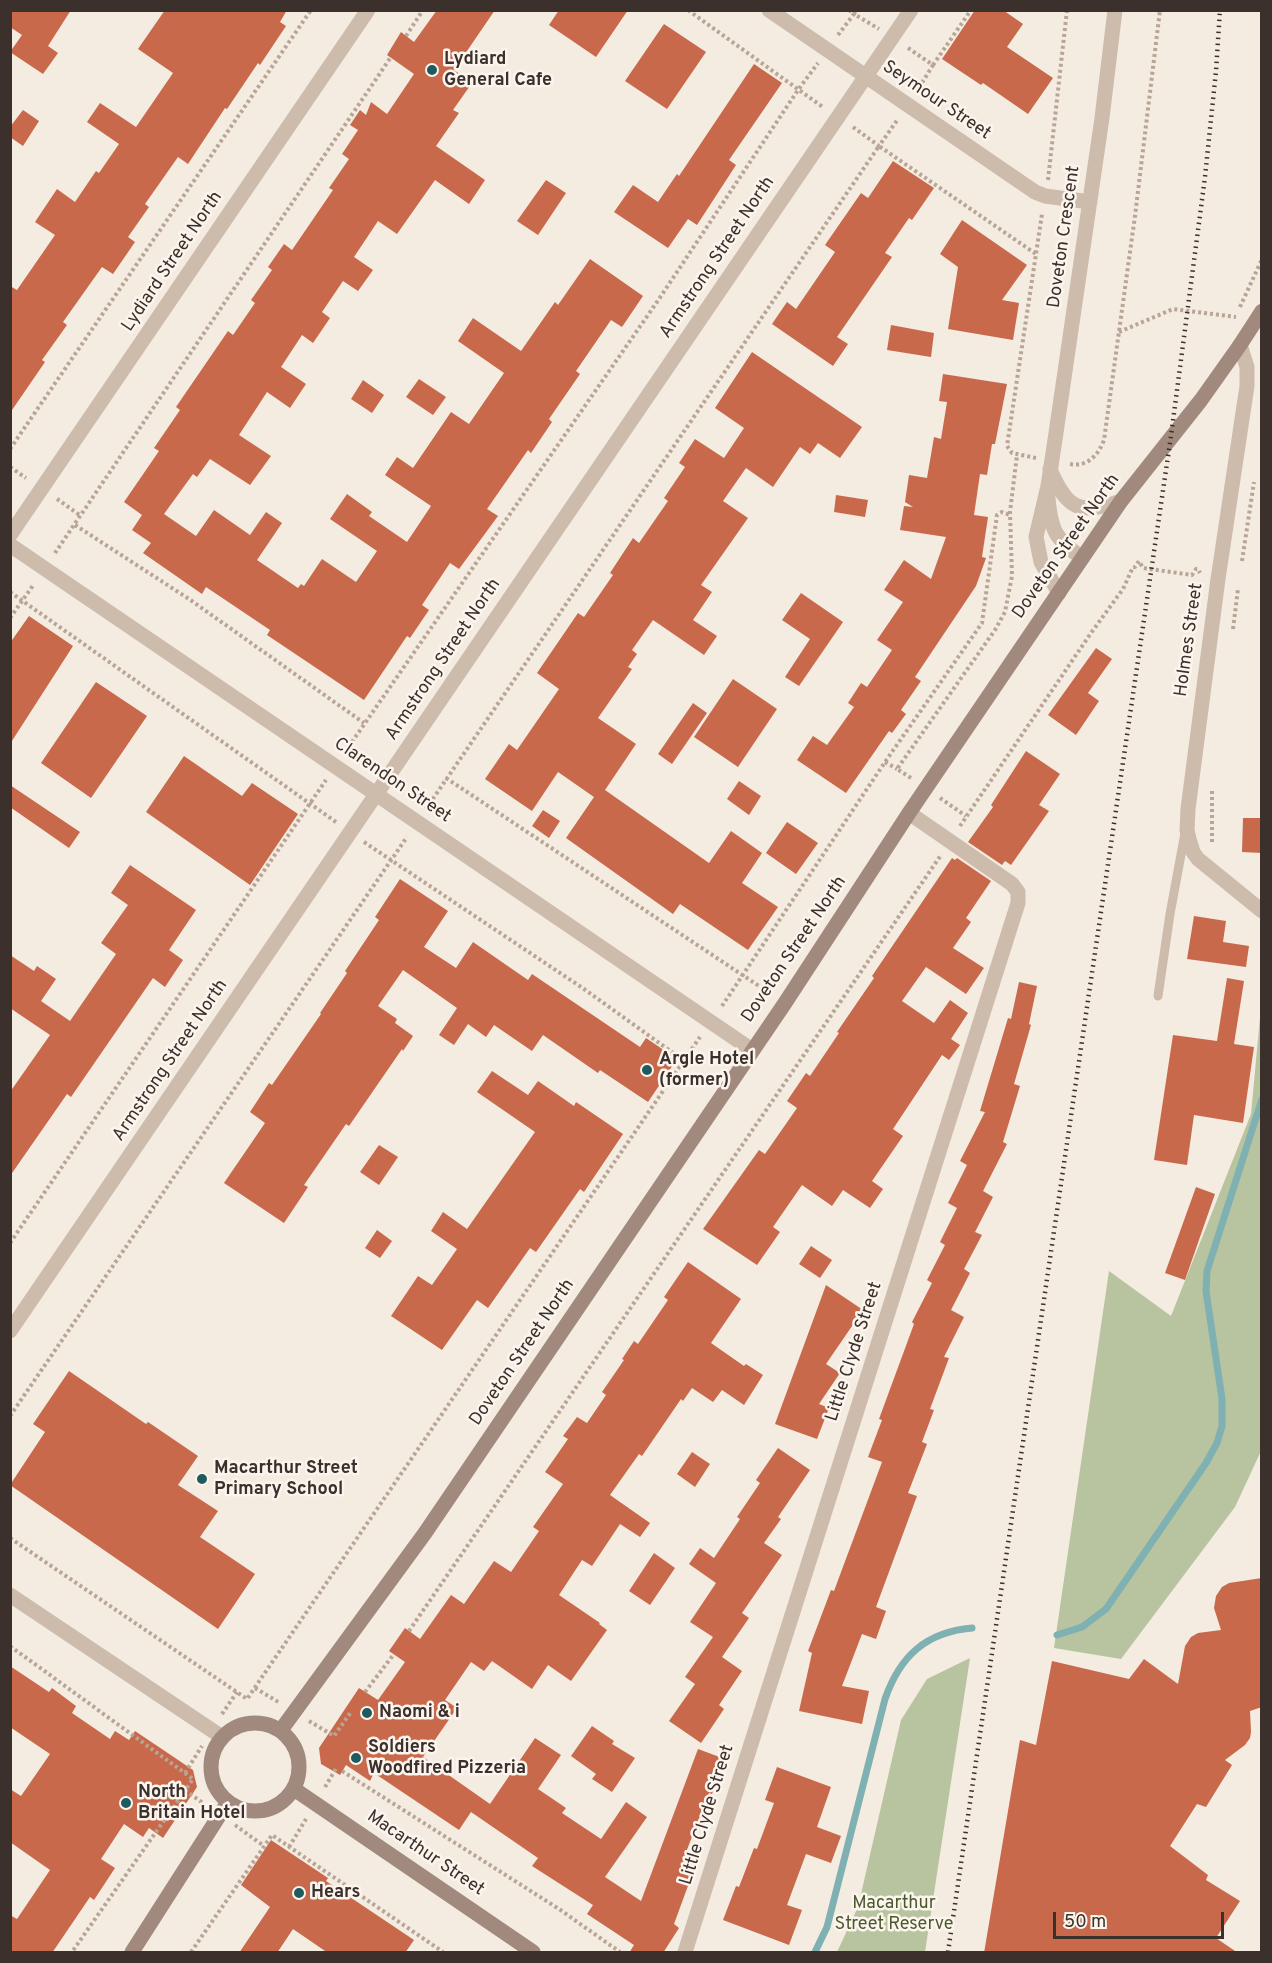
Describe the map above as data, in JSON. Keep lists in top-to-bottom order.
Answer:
{
  "streets": {
    "main road": ["Doveton Street North", "Macarthur Street"],
    "street": [
      "Seymour Street",
      "Doveton Crescent",
      "Armstrong Street North",
      "Lydiard Street North",
      "Holmes Street",
      "Clarendon Street",
      "Little Clyde Street"
    ]
  },
  "crossings": [
    ["Seymour Street", "Doveton Crescent"],
    ["Seymour Street", "Armstrong Street North"],
    ["Doveton Crescent", "Doveton Street North"],
    ["Armstrong Street North", "Clarendon Street"],
    ["Doveton Street North", "Holmes Street"],
    ["Doveton Street North", "Clarendon Street"],
    ["Doveton Street North", "Little Clyde Street"],
    ["Doveton Street North", "Macarthur Street"]
  ],
  "parks": ["Macarthur Street Reserve"],
  "places": [
    "Lydiard General Cafe",
    "Argle Hotel (former)",
    "Macarthur Street Primary School",
    "Naomi & i",
    "Soldiers Woodfired Pizzeria",
    "North Britain Hotel",
    "Hears"
  ],
  "scale_bar": "50 m"
}
